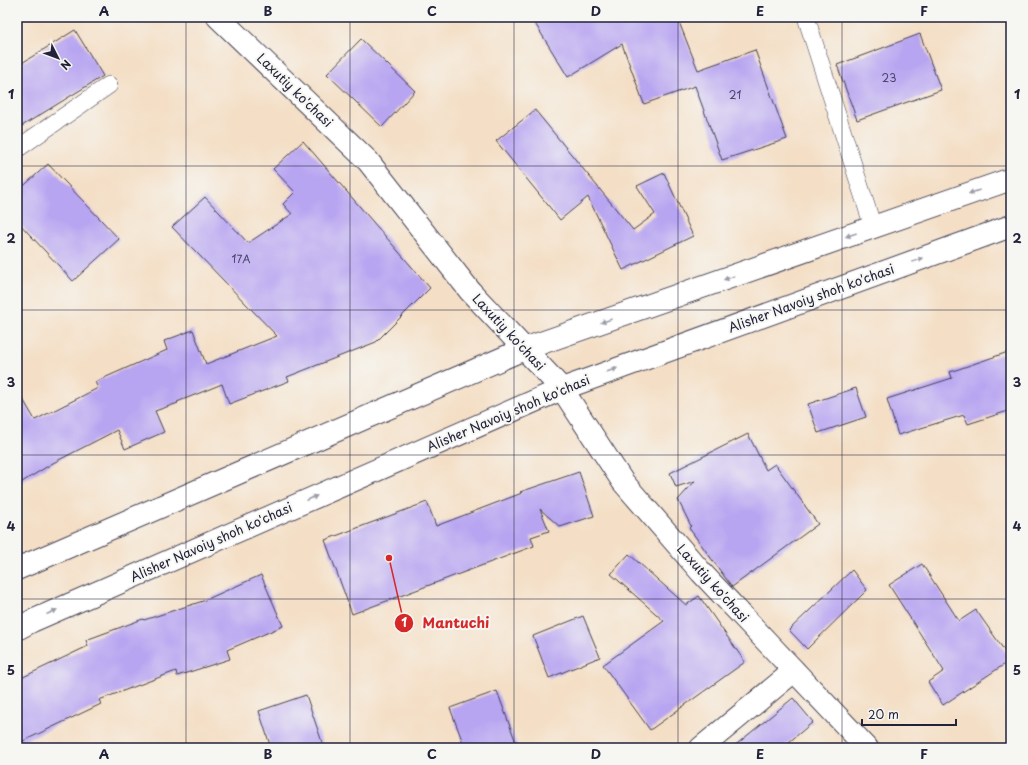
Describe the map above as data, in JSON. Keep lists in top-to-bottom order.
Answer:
{
  "streets": {
    "main road": ["Laxutiy ko'chasi", "Alisher Navoiy shoh ko'chasi"]
  },
  "crossings": [
    ["Laxutiy ko'chasi", "Alisher Navoiy shoh ko'chasi"]
  ],
  "places": ["Mantuchi"],
  "house_numbers": ["23", "21", "17A"],
  "scale_bar": "20 m",
  "north": "bottom right",
  "grid": {
    "columns": [
      "A",
      "B",
      "C",
      "D",
      "E",
      "F"
    ],
    "rows": [
      "1",
      "2",
      "3",
      "4",
      "5"
    ]
  }
}
